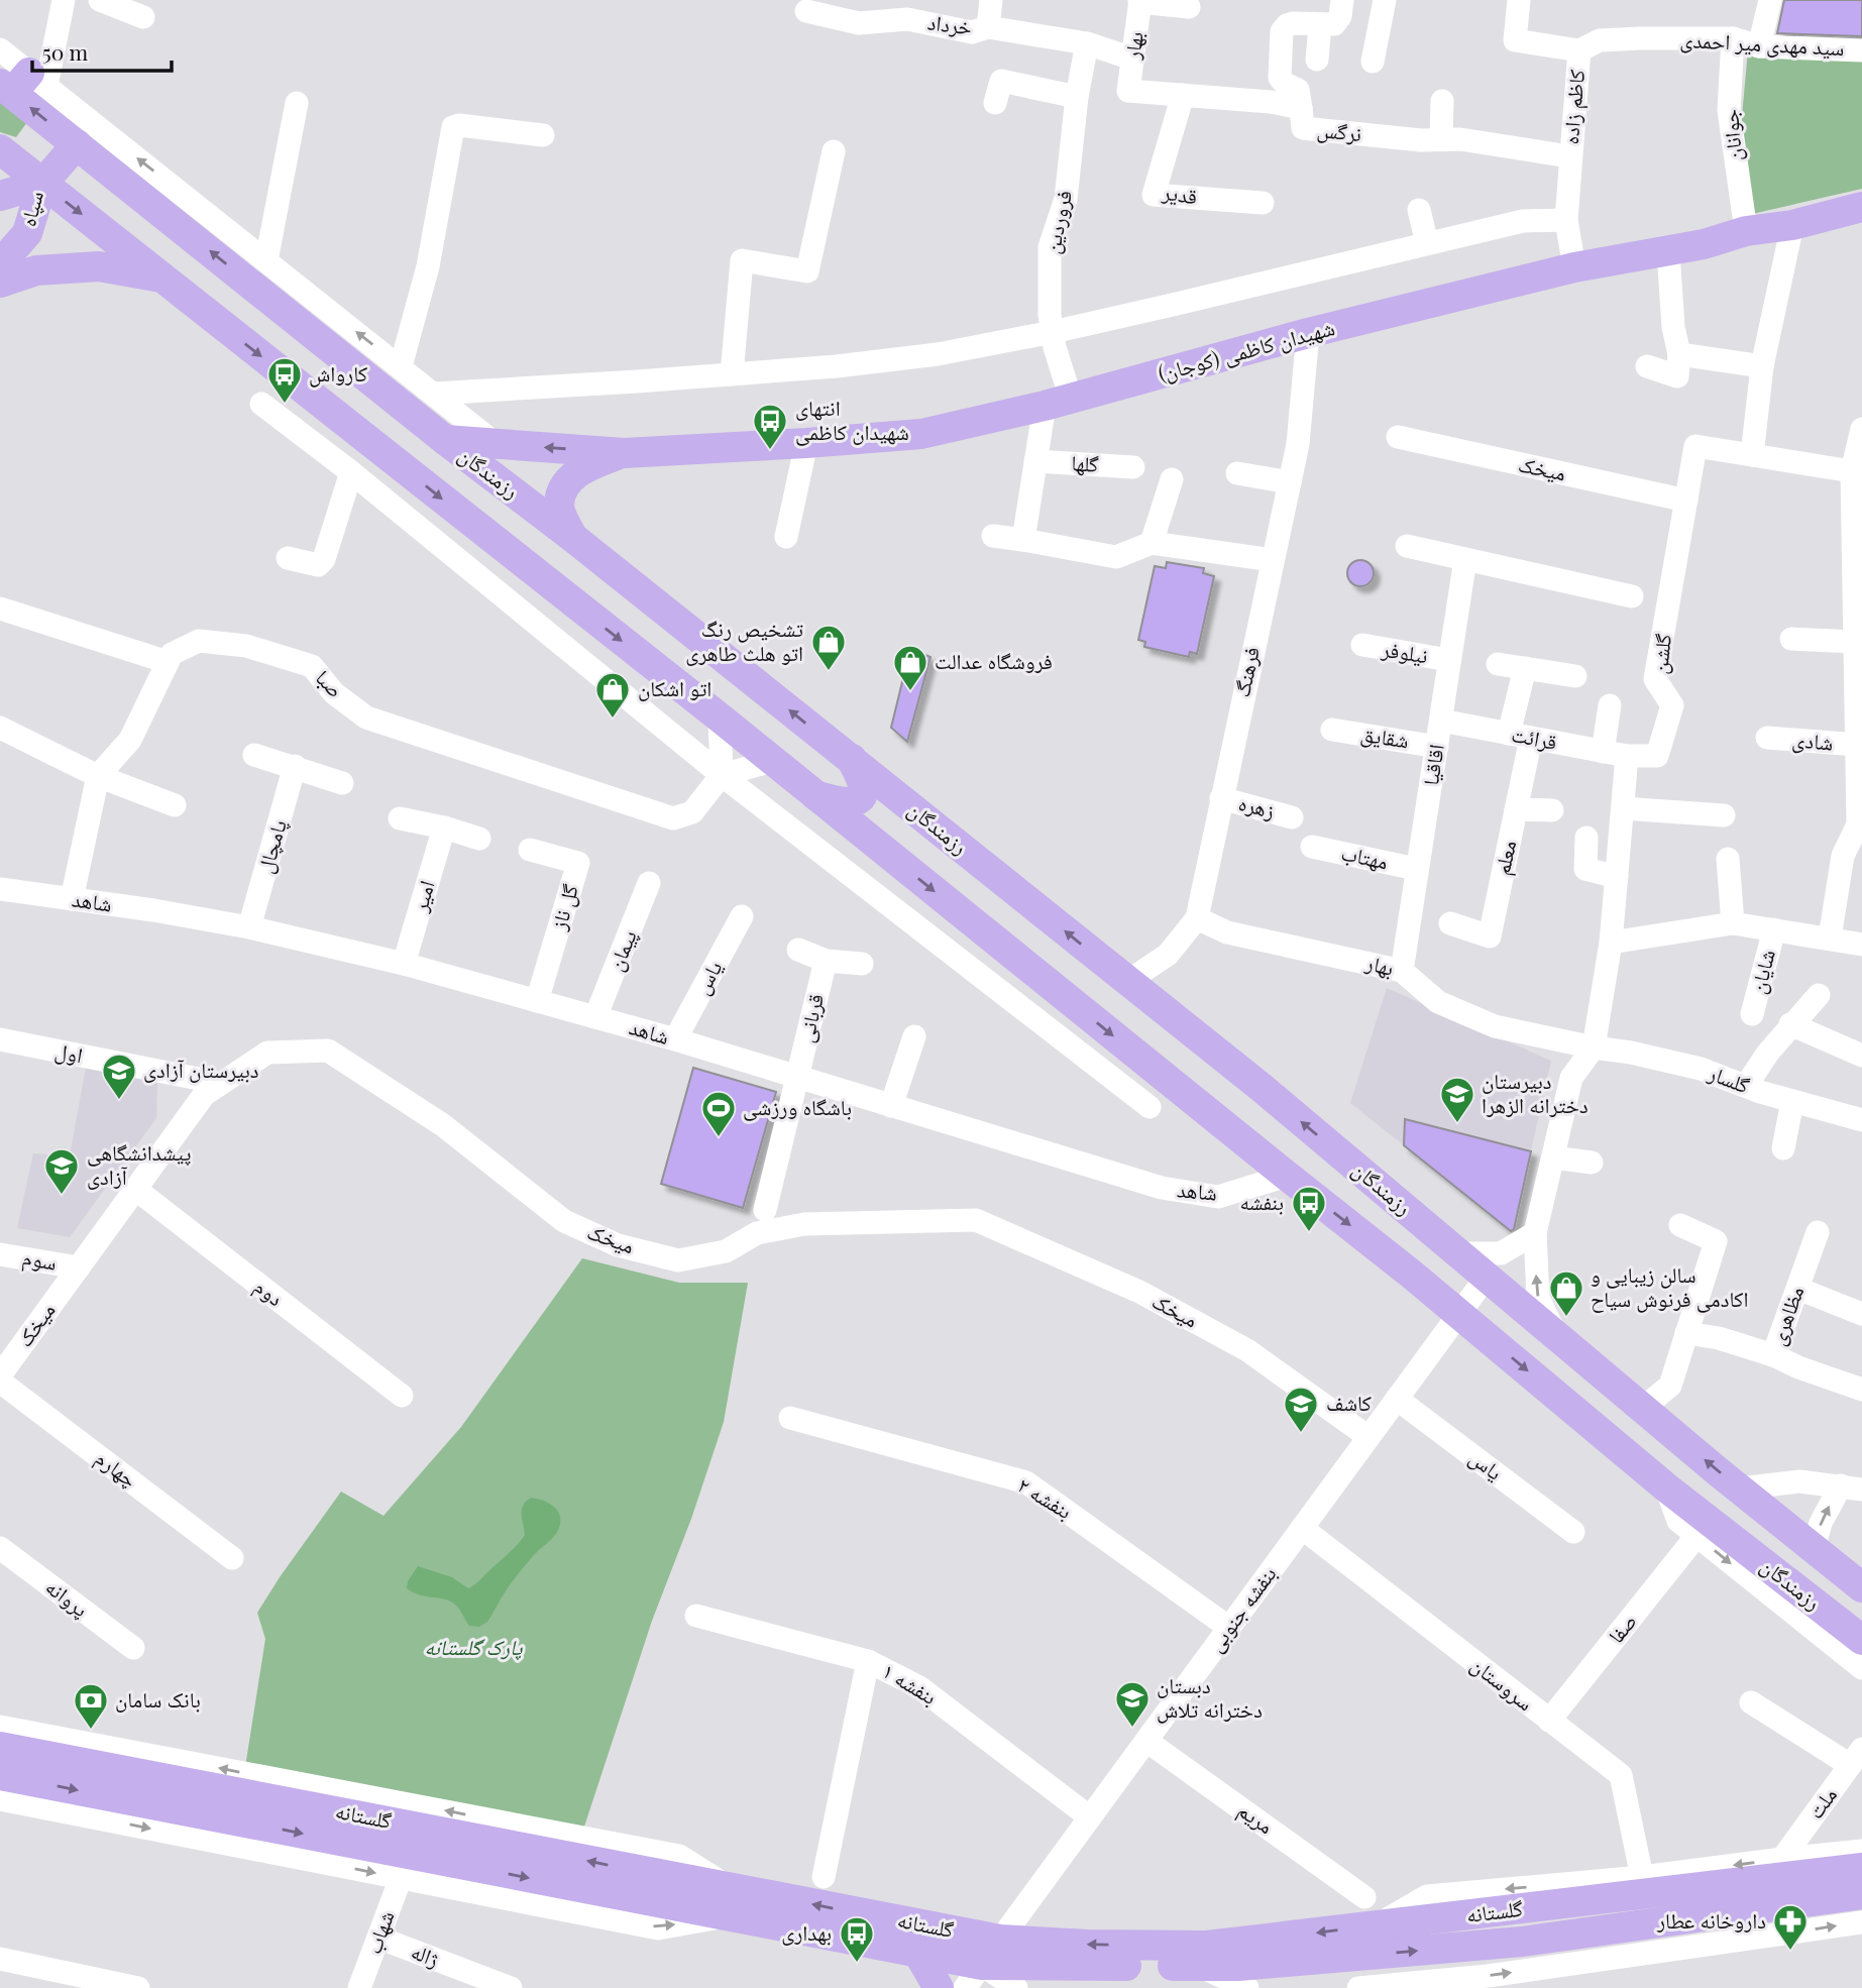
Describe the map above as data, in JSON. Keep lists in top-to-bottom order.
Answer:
{
  "streets": {
    "main road": [
      "سپاه",
      "شهیدان کاظمی (کوجان)",
      "رزمندگان",
      "گلستانه"
    ],
    "street": [
      "خرداد",
      "سید مهدی میر احمدی",
      "بهار",
      "کاظم زاده",
      "نرگس",
      "جوانان",
      "قدیر",
      "فروردین",
      "گلها",
      "میخک",
      "نیلوفر",
      "گلشن",
      "فرهنگ",
      "صبا",
      "شقایق",
      "قرائت",
      "شادی",
      "اقاقیا",
      "زهره",
      "پامچال",
      "مهتاب",
      "معلم",
      "امیر",
      "شاهد",
      "گل ناز",
      "پیمان",
      "شایان",
      "یاس",
      "قربانی",
      "اول",
      "گلسار",
      "سوم",
      "دوم",
      "مظاهری",
      "چهارم",
      "بنفشه ۲",
      "پروانه",
      "بنفشه جنوبی",
      "صفا",
      "بنفشه ۱",
      "سروستان",
      "ملت",
      "مریم",
      "شهاب",
      "ژاله"
    ]
  },
  "crossings": [
    ["خرداد", "بهار"],
    ["خرداد", "فروردین"],
    ["سید مهدی میر احمدی", "کاظم زاده"],
    ["سید مهدی میر احمدی", "جوانان"],
    ["بهار", "نرگس"],
    ["بهار", "فرهنگ"],
    ["بهار", "اقاقیا"],
    ["بهار", "گلسار"],
    ["کاظم زاده", "نرگس"],
    ["کاظم زاده", "شهیدان کاظمی (کوجان)"],
    ["نرگس", "قدیر"],
    ["جوانان", "شهیدان کاظمی (کوجان)"],
    ["سپاه", "رزمندگان"],
    ["فروردین", "شهیدان کاظمی (کوجان)"],
    ["شهیدان کاظمی (کوجان)", "فرهنگ"],
    ["میخک", "گلشن"],
    ["میخک", "اول"],
    ["میخک", "سوم"],
    ["میخک", "دوم"],
    ["میخک", "بنفشه جنوبی"],
    ["رزمندگان", "فرهنگ"],
    ["رزمندگان", "شاهد"],
    ["رزمندگان", "بنفشه جنوبی"],
    ["نیلوفر", "اقاقیا"],
    ["گلشن", "قرائت"],
    ["فرهنگ", "زهره"],
    ["صبا", "شاهد"],
    ["شقایق", "اقاقیا"],
    ["قرائت", "اقاقیا"],
    ["قرائت", "معلم"],
    ["اقاقیا", "مهتاب"],
    ["پامچال", "شاهد"],
    ["امیر", "شاهد"],
    ["شاهد", "گل ناز"],
    ["شاهد", "پیمان"],
    ["شاهد", "یاس"],
    ["شاهد", "قربانی"],
    ["یاس", "بنفشه جنوبی"],
    ["بنفشه ۲", "بنفشه جنوبی"],
    ["بنفشه جنوبی", "بنفشه ۱"],
    ["بنفشه جنوبی", "سروستان"],
    ["بنفشه جنوبی", "گلستانه"],
    ["بنفشه جنوبی", "مریم"],
    ["صفا", "سروستان"],
    ["شهاب", "ژاله"]
  ],
  "parks": ["پارک گلستانه"],
  "places": {
    "bus stop": [
      "کارواش",
      "انتهای شهیدان کاظمی",
      "بنفشه",
      "بهداری"
    ],
    "shop": [
      "تشخیص رنگ اتو هلث طاهری",
      "فروشگاه عدالت",
      "اتو اشکان",
      "سالن زیبایی و اکادمی فرنوش سیاح"
    ],
    "school or university": [
      "دبیرستان آزادی",
      "دبيرستان دخترانه الزهرا",
      "پیشدانشگاهی آزادی",
      "کاشف",
      "دبستان دخترانه تلاش"
    ],
    "sports": ["باشگاه ورزشی"],
    "bank": ["بانک سامان"],
    "pharmacy": ["داروخانه عطار"]
  },
  "scale_bar": "50 m"
}
